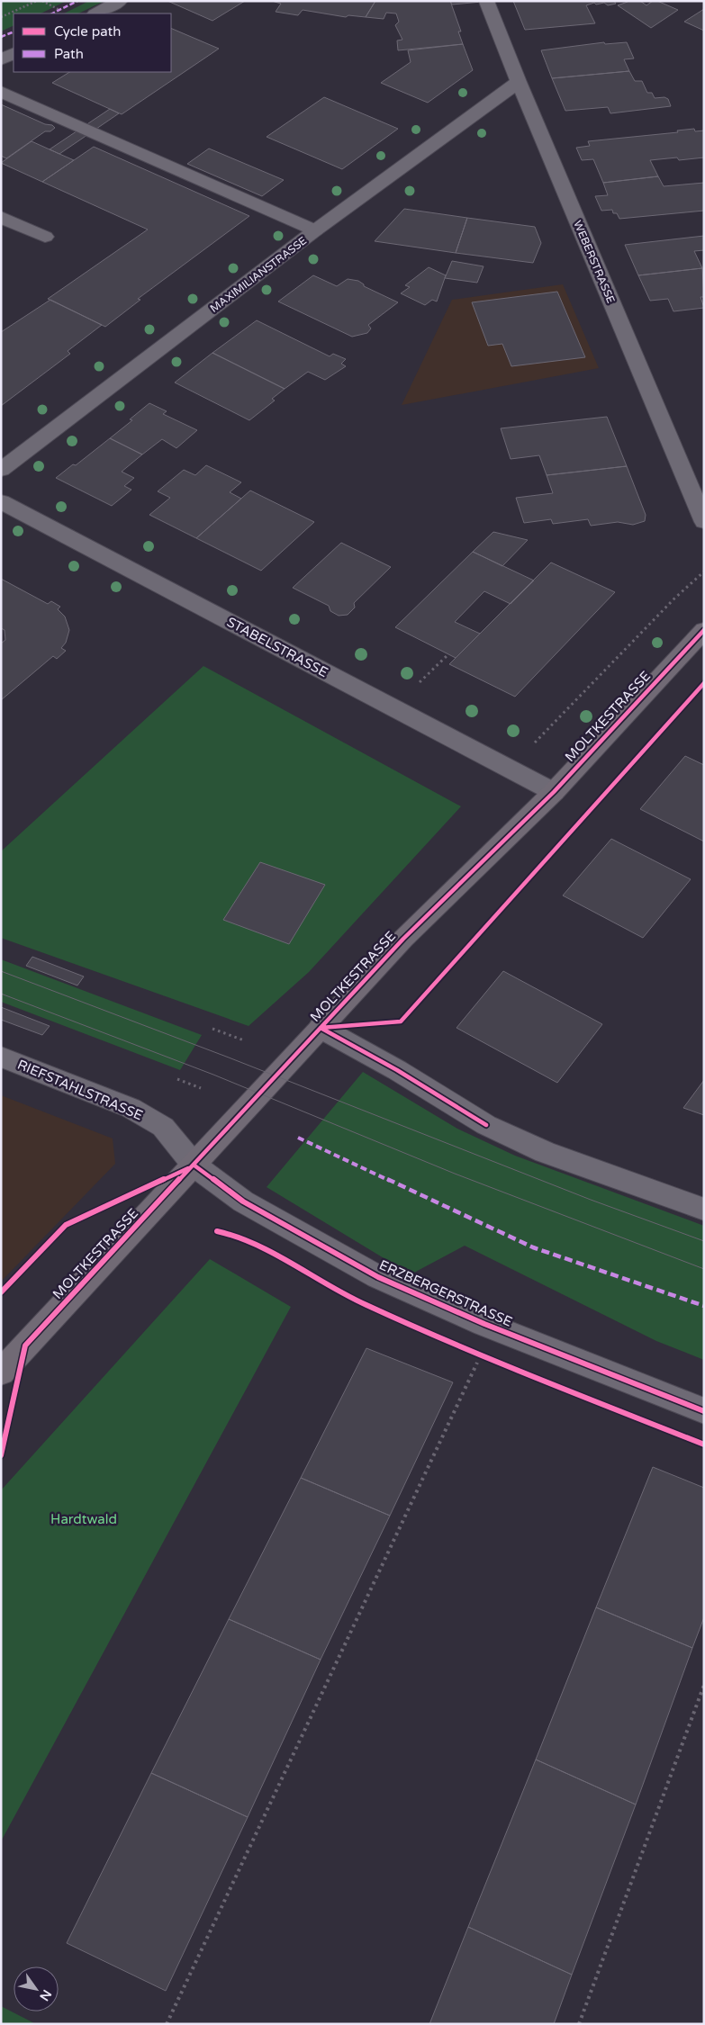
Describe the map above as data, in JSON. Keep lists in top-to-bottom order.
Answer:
{
  "streets": {
    "main road": ["MOLTKESTRASSE"],
    "street": [
      "WEBERSTRASSE",
      "MAXIMILIANSTRASSE",
      "STABELSTRASSE",
      "RIEFSTAHLSTRASSE",
      "ERZBERGERSTRASSE"
    ]
  },
  "crossings": [
    ["WEBERSTRASSE", "MAXIMILIANSTRASSE"],
    ["STABELSTRASSE", "MOLTKESTRASSE"],
    ["MOLTKESTRASSE", "RIEFSTAHLSTRASSE"],
    ["MOLTKESTRASSE", "ERZBERGERSTRASSE"],
    ["RIEFSTAHLSTRASSE", "ERZBERGERSTRASSE"]
  ],
  "parks": ["Hardtwald"],
  "legend": ["Cycle path", "Path"],
  "north": "bottom right"
}
